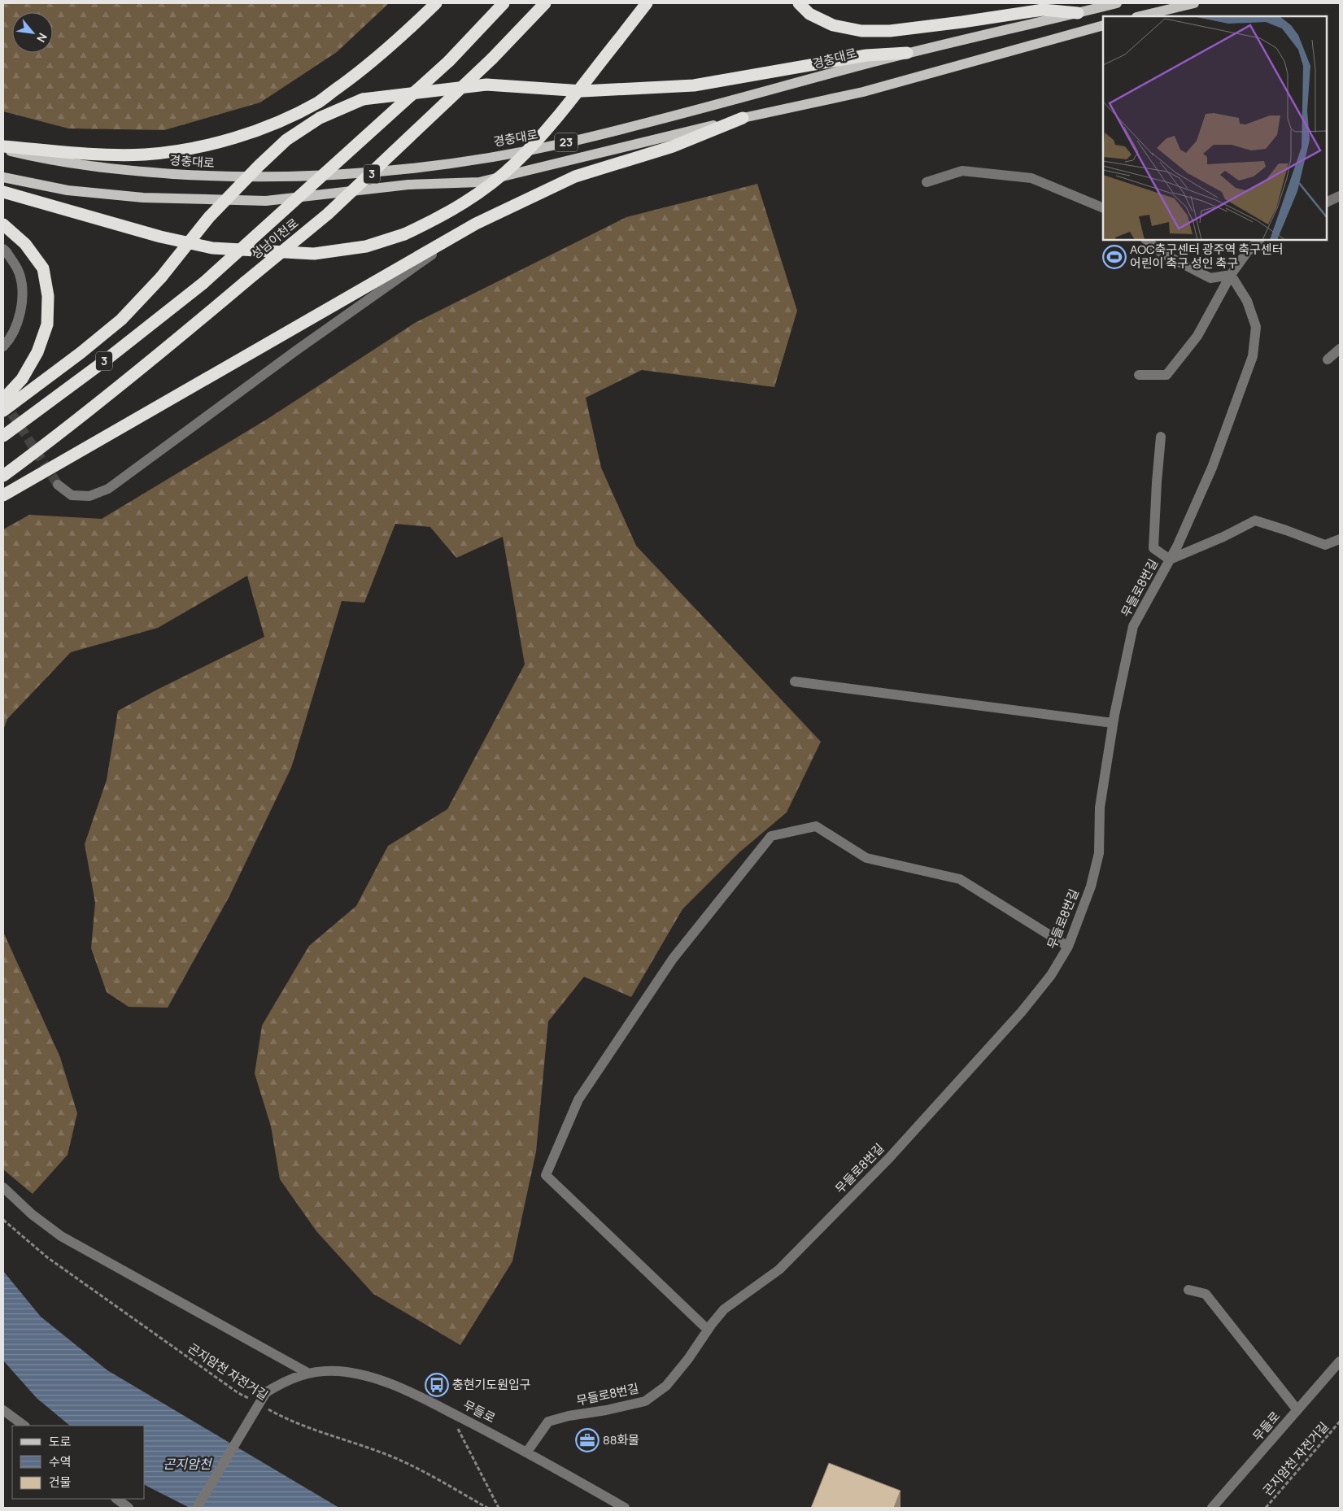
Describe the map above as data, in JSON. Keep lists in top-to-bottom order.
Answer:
{
  "streets": {
    "highway": ["3", "성남이천로"],
    "main road": ["경충대로", "23"],
    "street": ["무들로8번길", "무들로"],
    "path": ["곤지암천 자전거길"]
  },
  "crossings": [
    ["무들로8번길", "무들로"]
  ],
  "water": ["곤지암천"],
  "places": {
    "sports": ["AOC축구센터 광주역 축구센터 어린이 축구 성인 축구"],
    "bus stop": ["충현기도원입구"],
    "office": ["88화물"]
  },
  "legend": ["도로", "수역", "건물"],
  "north": "bottom right"
}
